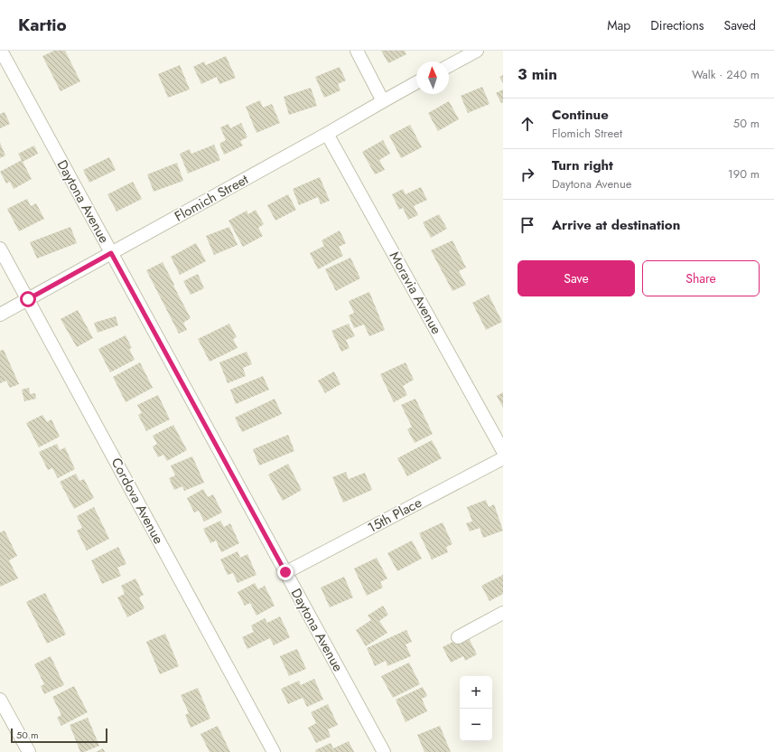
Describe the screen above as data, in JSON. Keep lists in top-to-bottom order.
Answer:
{
  "streets": {
    "street": [
      "Flomich Street",
      "Daytona Avenue",
      "Moravia Avenue",
      "Cordova Avenue",
      "15th Place"
    ]
  },
  "crossings": [
    ["Flomich Street", "Daytona Avenue"],
    ["Flomich Street", "Moravia Avenue"],
    ["Flomich Street", "Cordova Avenue"],
    ["Daytona Avenue", "15th Place"]
  ],
  "scale_bar": "50 m",
  "north": "top",
  "page": {
    "header": "Kartio",
    "nav": ["Map", "Directions", "Saved"],
    "heading": ["3 min", "Walk · 240 m"],
    "list": [
      ["Continue", "Flomich Street", "50 m"],
      ["Turn right", "Daytona Avenue", "190 m"],
      "Arrive at destination"
    ],
    "buttons": ["Save", "Share"],
    "map_buttons": ["+", "−"],
    "scale": "50 m"
  }
}
